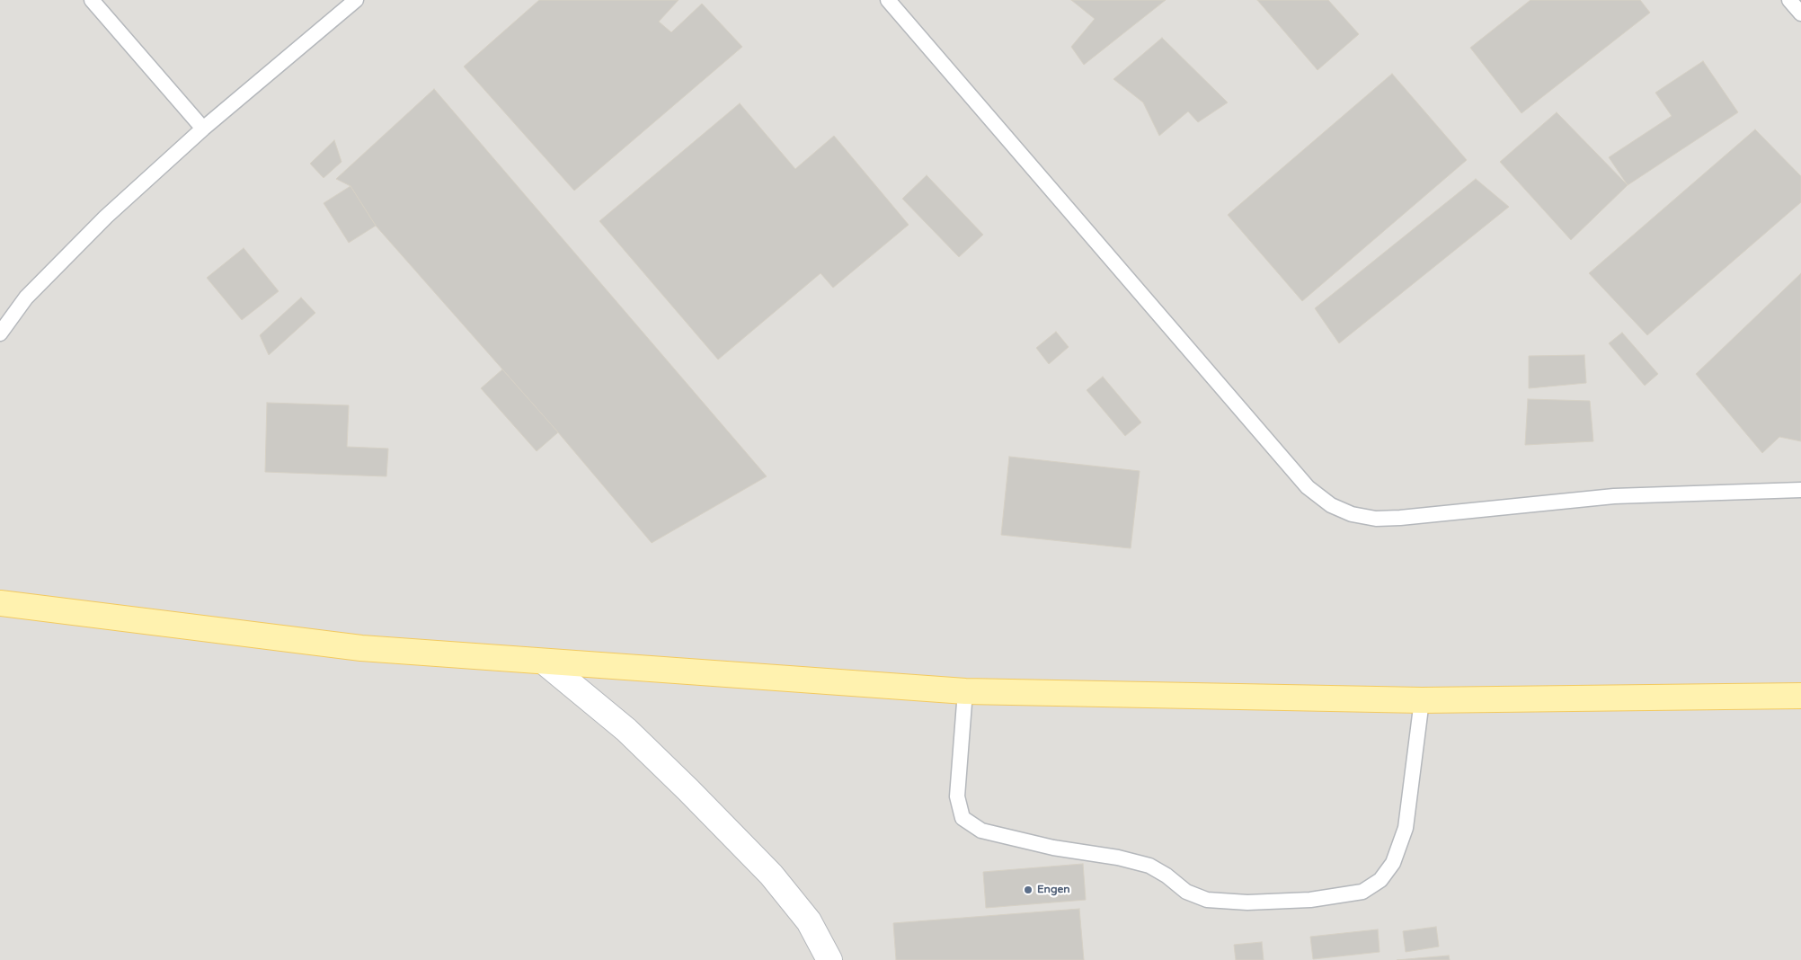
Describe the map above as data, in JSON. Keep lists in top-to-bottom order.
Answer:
{
  "places": ["Engen"]
}
